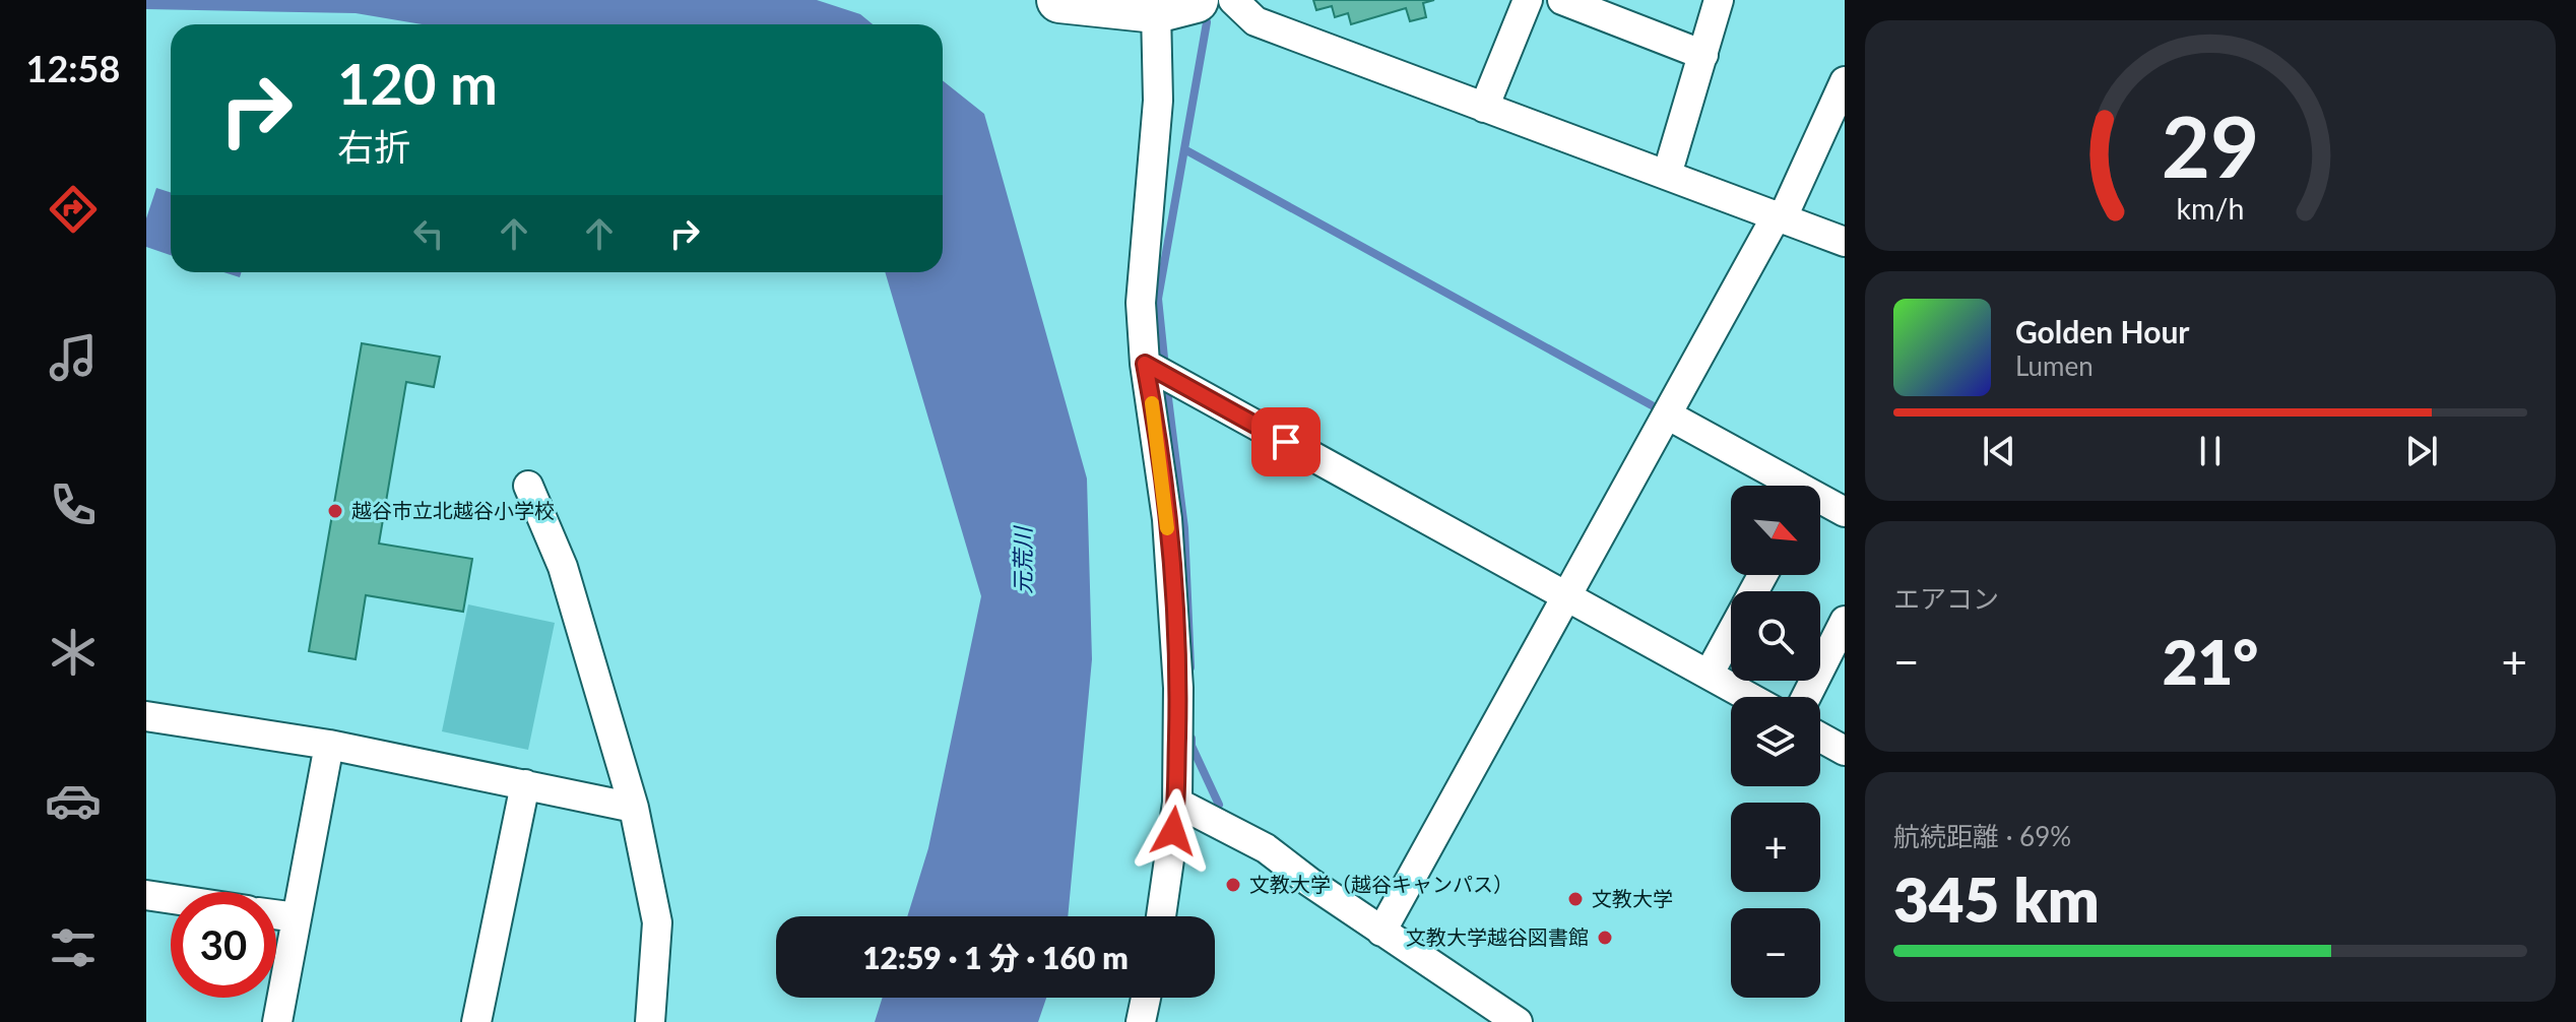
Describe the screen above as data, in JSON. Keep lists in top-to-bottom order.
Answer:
{
  "water": ["元荒川"],
  "places": [
    "越谷市立北越谷小学校",
    "文教大学（越谷キャンパス）",
    "文教大学",
    "文教大学越谷図書館"
  ],
  "north": "bottom right",
  "page": {
    "tabs": "12:58",
    "turn": ["120 m", "右折"],
    "song": ["Golden Hour", "Lumen"],
    "map_buttons": ["+", "−"],
    "tile": [
      "エアコン",
      ["航続距離 · 69%", "345 km"]
    ],
    "heat": ["−", "21°", "+"],
    "limit": "30",
    "trip": "12:59 · 1 分 · 160 m",
    "gauge": ["29", "km/h"]
  }
}
